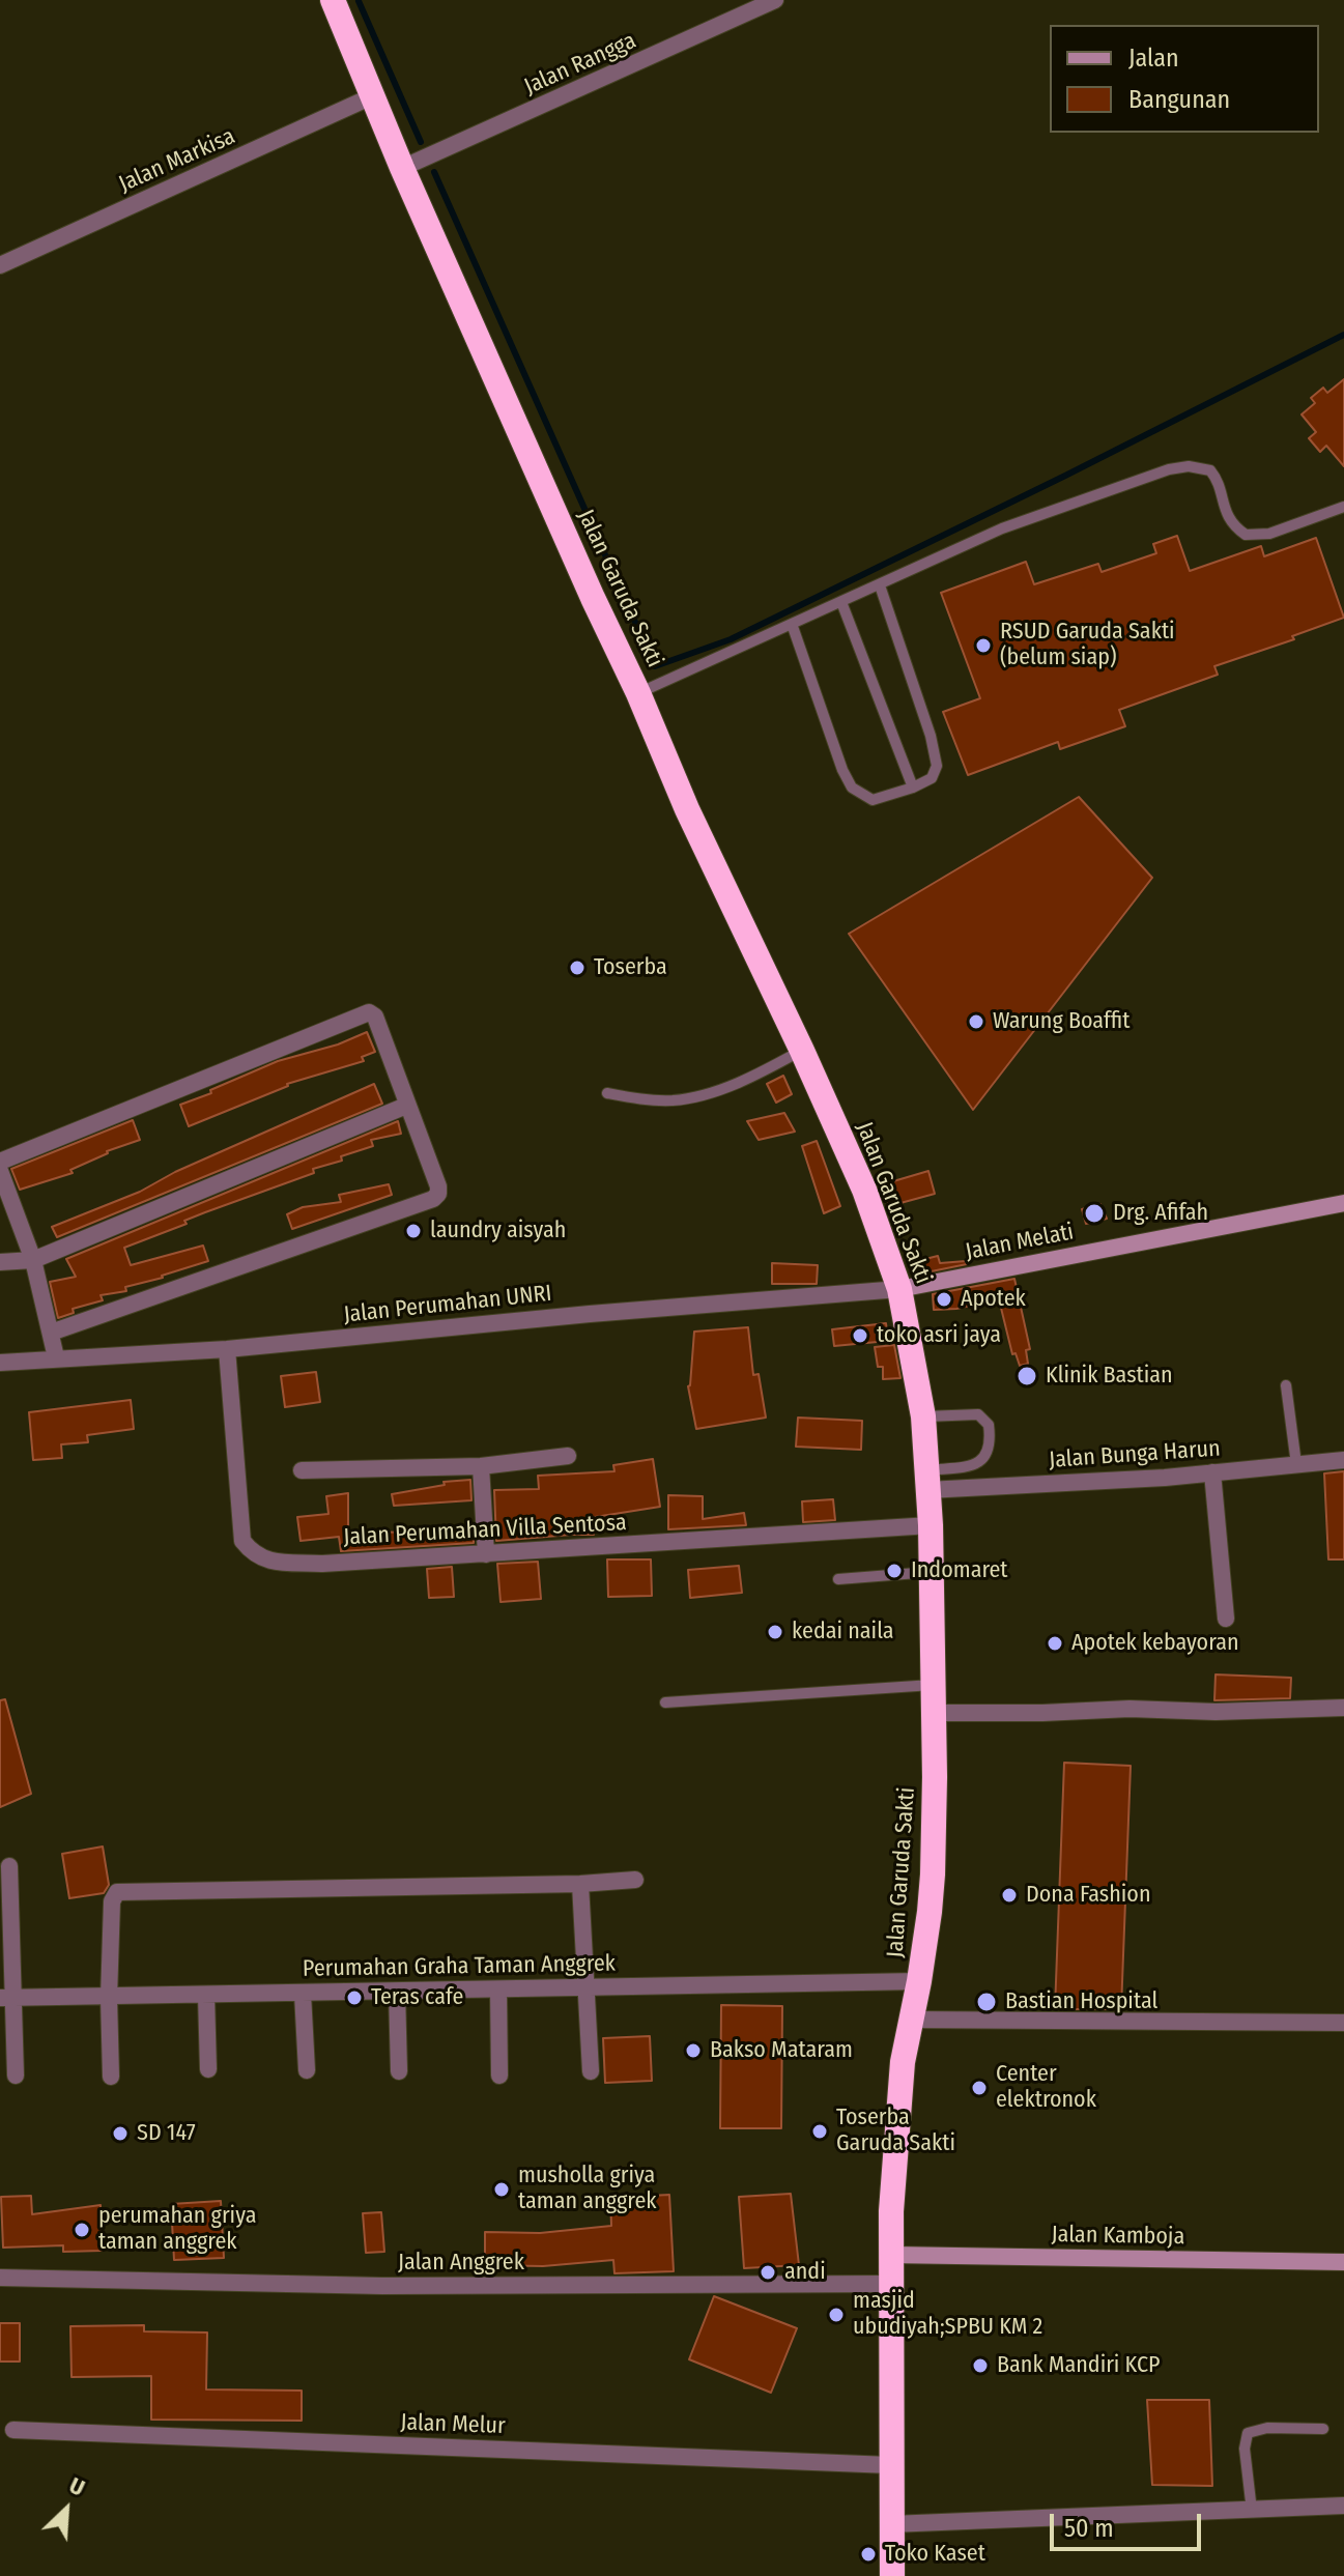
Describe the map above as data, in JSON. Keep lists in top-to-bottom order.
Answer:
{
  "streets": {
    "highway": ["Jalan Garuda Sakti"],
    "main road": ["Jalan Melati", "Jalan Kamboja"],
    "street": [
      "Jalan Rangga",
      "Jalan Markisa",
      "Jalan Perumahan UNRI",
      "Jalan Bunga Harun",
      "Jalan Perumahan Villa Sentosa",
      "Perumahan Graha Taman Anggrek",
      "Jalan Anggrek",
      "Jalan Melur"
    ]
  },
  "crossings": [
    ["Jalan Rangga", "Jalan Garuda Sakti"],
    ["Jalan Markisa", "Jalan Garuda Sakti"],
    ["Jalan Garuda Sakti", "Jalan Melati"],
    ["Jalan Garuda Sakti", "Jalan Perumahan UNRI"],
    ["Jalan Garuda Sakti", "Jalan Bunga Harun"],
    ["Jalan Garuda Sakti", "Jalan Perumahan Villa Sentosa"],
    ["Jalan Garuda Sakti", "Perumahan Graha Taman Anggrek"],
    ["Jalan Garuda Sakti", "Jalan Kamboja"],
    ["Jalan Garuda Sakti", "Jalan Anggrek"],
    ["Jalan Garuda Sakti", "Jalan Melur"],
    ["Jalan Melati", "Jalan Perumahan UNRI"],
    ["Jalan Perumahan UNRI", "Jalan Perumahan Villa Sentosa"]
  ],
  "places": [
    "RSUD Garuda Sakti (belum siap)",
    "Toserba",
    "Warung Boaffit",
    "Drg. Afifah",
    "laundry aisyah",
    "Apotek",
    "toko asri jaya",
    "Klinik Bastian",
    "Indomaret",
    "kedai naila",
    "Apotek kebayoran",
    "Dona Fashion",
    "Teras cafe",
    "Bastian Hospital",
    "Bakso Mataram",
    "Center elektronok",
    "Toserba Garuda Sakti",
    "SD 147",
    "musholla griya taman anggrek",
    "perumahan griya taman anggrek",
    "andi",
    "masjid ubudiyah;SPBU KM 2",
    "Bank Mandiri KCP",
    "Toko Kaset"
  ],
  "legend": ["Jalan", "Bangunan"],
  "scale_bar": "50 m",
  "north": "top right"
}
